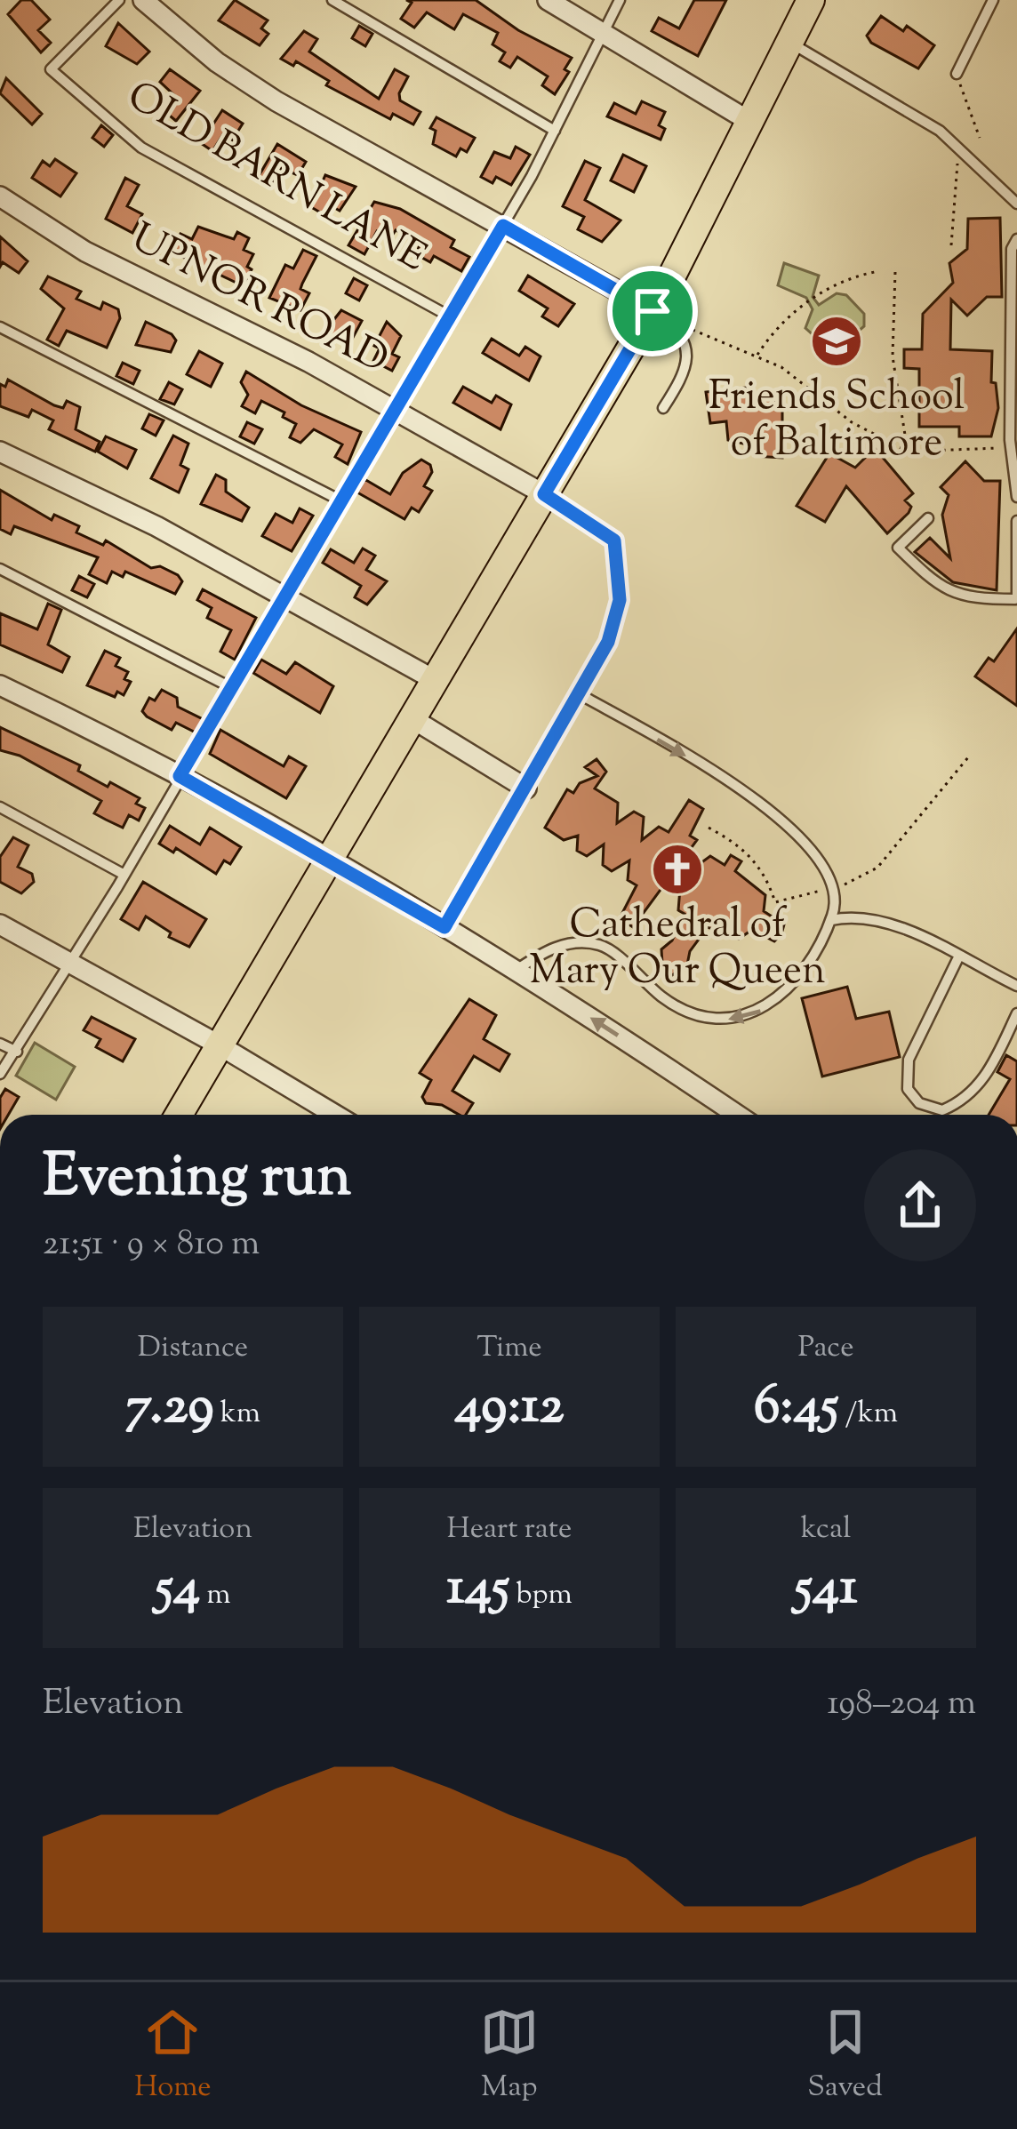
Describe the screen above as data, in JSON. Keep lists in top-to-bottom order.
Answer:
{
  "streets": {
    "street": ["UPNOR ROAD"],
    "lane": ["OLD BARN LANE"]
  },
  "places": {
    "school or university": ["Friends School of Baltimore"],
    "church": ["Cathedral of Mary Our Queen"]
  },
  "page": {
    "heading": ["Evening run", "21:51 · 9 × 810 m"],
    "stats": [
      ["Distance", "7.29 km"],
      ["Time", "49:12"],
      ["Pace", "6:45 /km"],
      ["Elevation", "54 m"],
      ["Heart rate", "145 bpm"],
      ["kcal", "541"]
    ],
    "chart": ["Elevation", "198–204 m"],
    "tabs": ["Home", "Map", "Saved"]
  }
}
